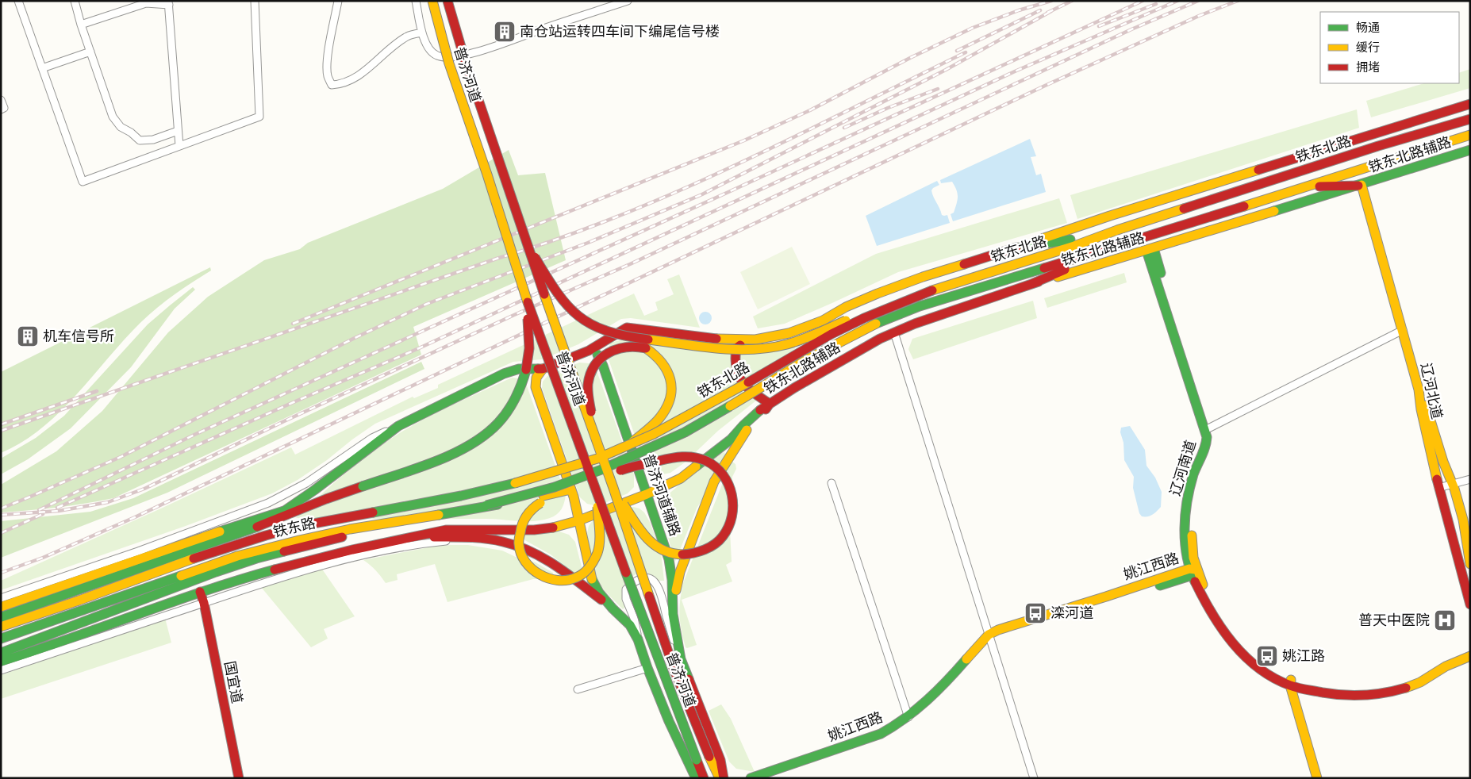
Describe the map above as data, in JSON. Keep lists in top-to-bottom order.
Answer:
{
  "streets": {
    "main road": [
      "普济河道",
      "铁东北路",
      "铁东北路辅路",
      "辽河北道",
      "辽河南道",
      "普济河道辅路",
      "铁东路",
      "姚江西路",
      "国宜道"
    ]
  },
  "crossings": [
    ["铁东北路", "铁东北路辅路"],
    ["铁东北路", "普济河道辅路"],
    ["铁东北路", "铁东路"],
    ["铁东北路辅路", "辽河北道"],
    ["铁东北路辅路", "辽河南道"],
    ["铁东北路辅路", "普济河道辅路"],
    ["辽河南道", "姚江西路"],
    ["普济河道辅路", "铁东路"]
  ],
  "places": {
    "building": ["南仓站运转四车间下编尾信号楼", "机车信号所"],
    "bus stop": ["滦河道", "姚江路"],
    "hospital": ["普天中医院"]
  },
  "legend": ["畅通", "缓行", "拥堵"]
}
